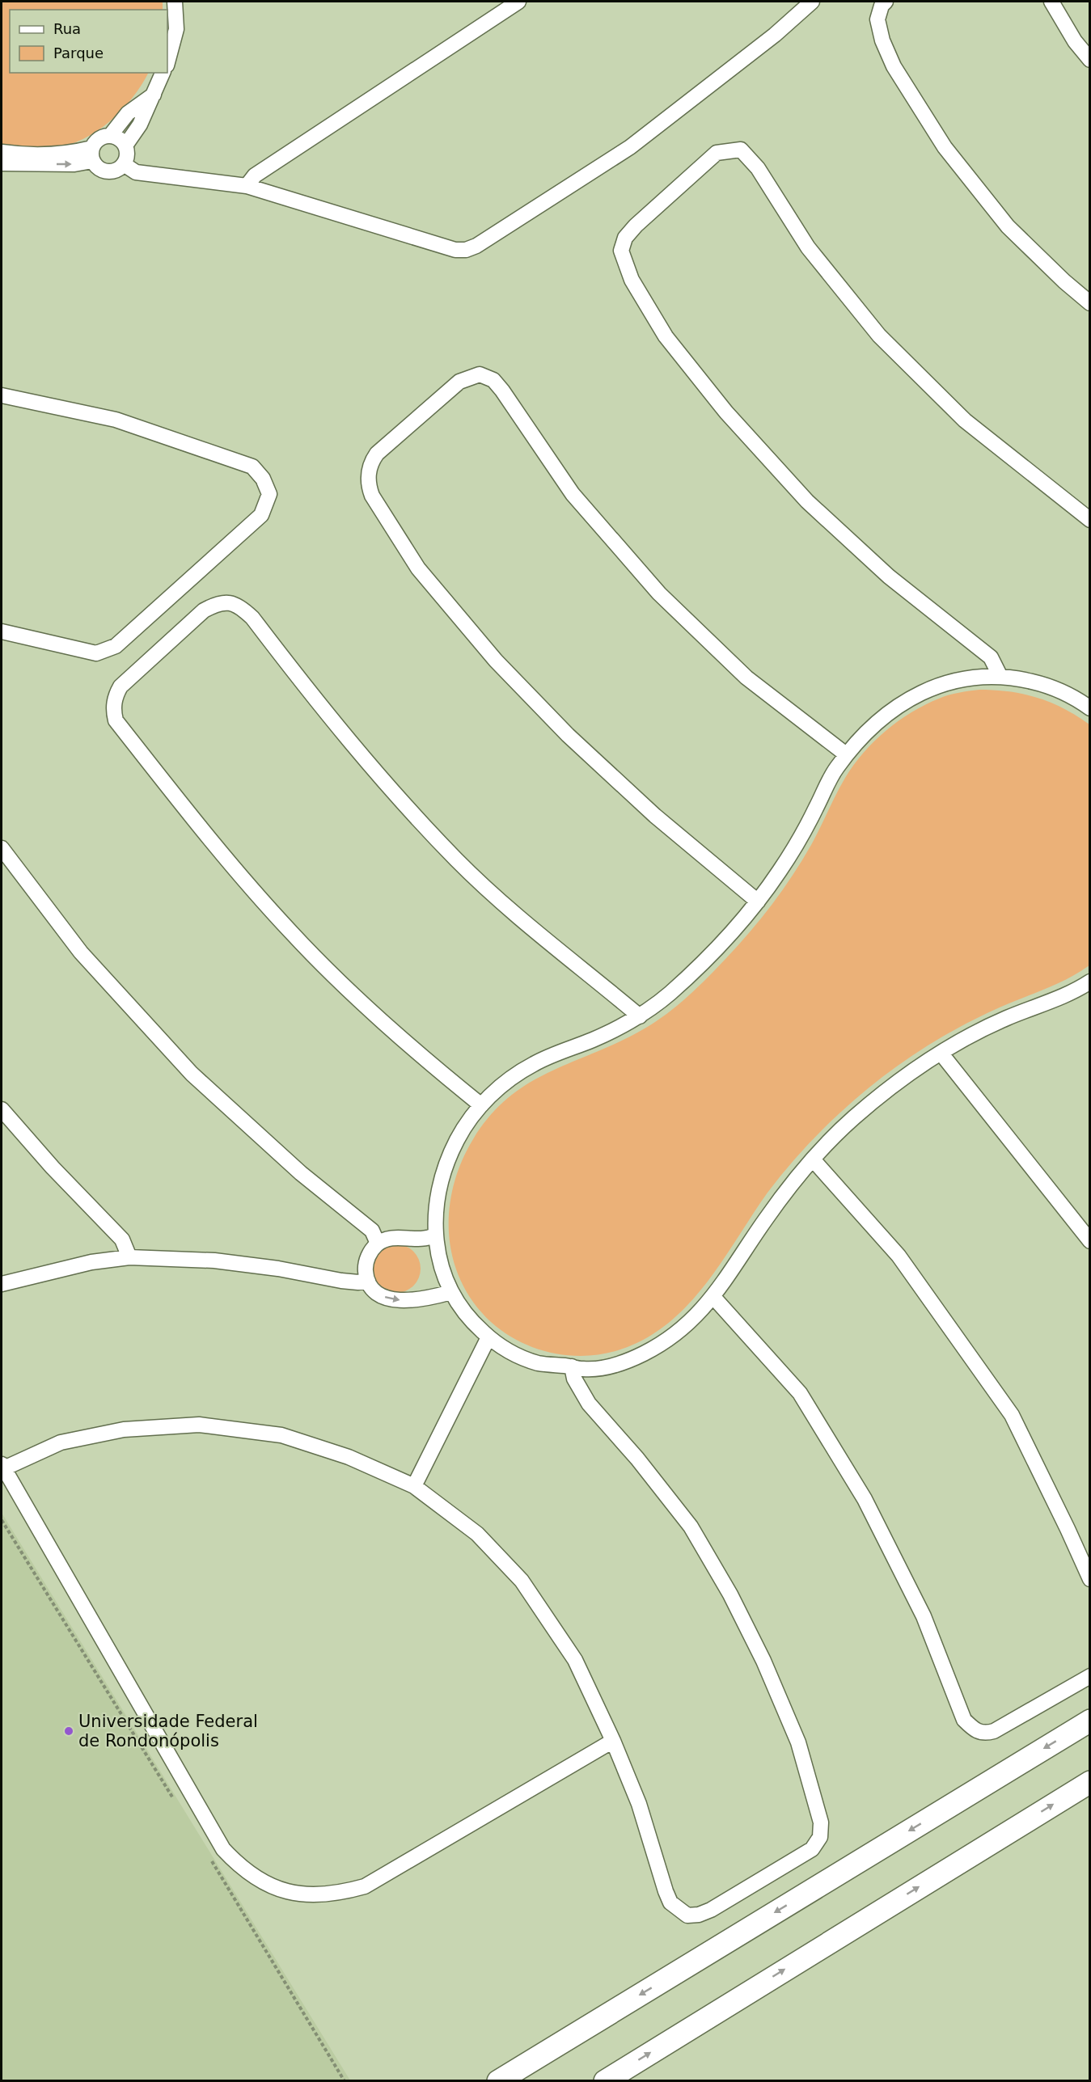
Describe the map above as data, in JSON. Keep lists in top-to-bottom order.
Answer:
{
  "places": ["Universidade Federal de Rondonópolis"],
  "legend": ["Rua", "Parque"]
}
